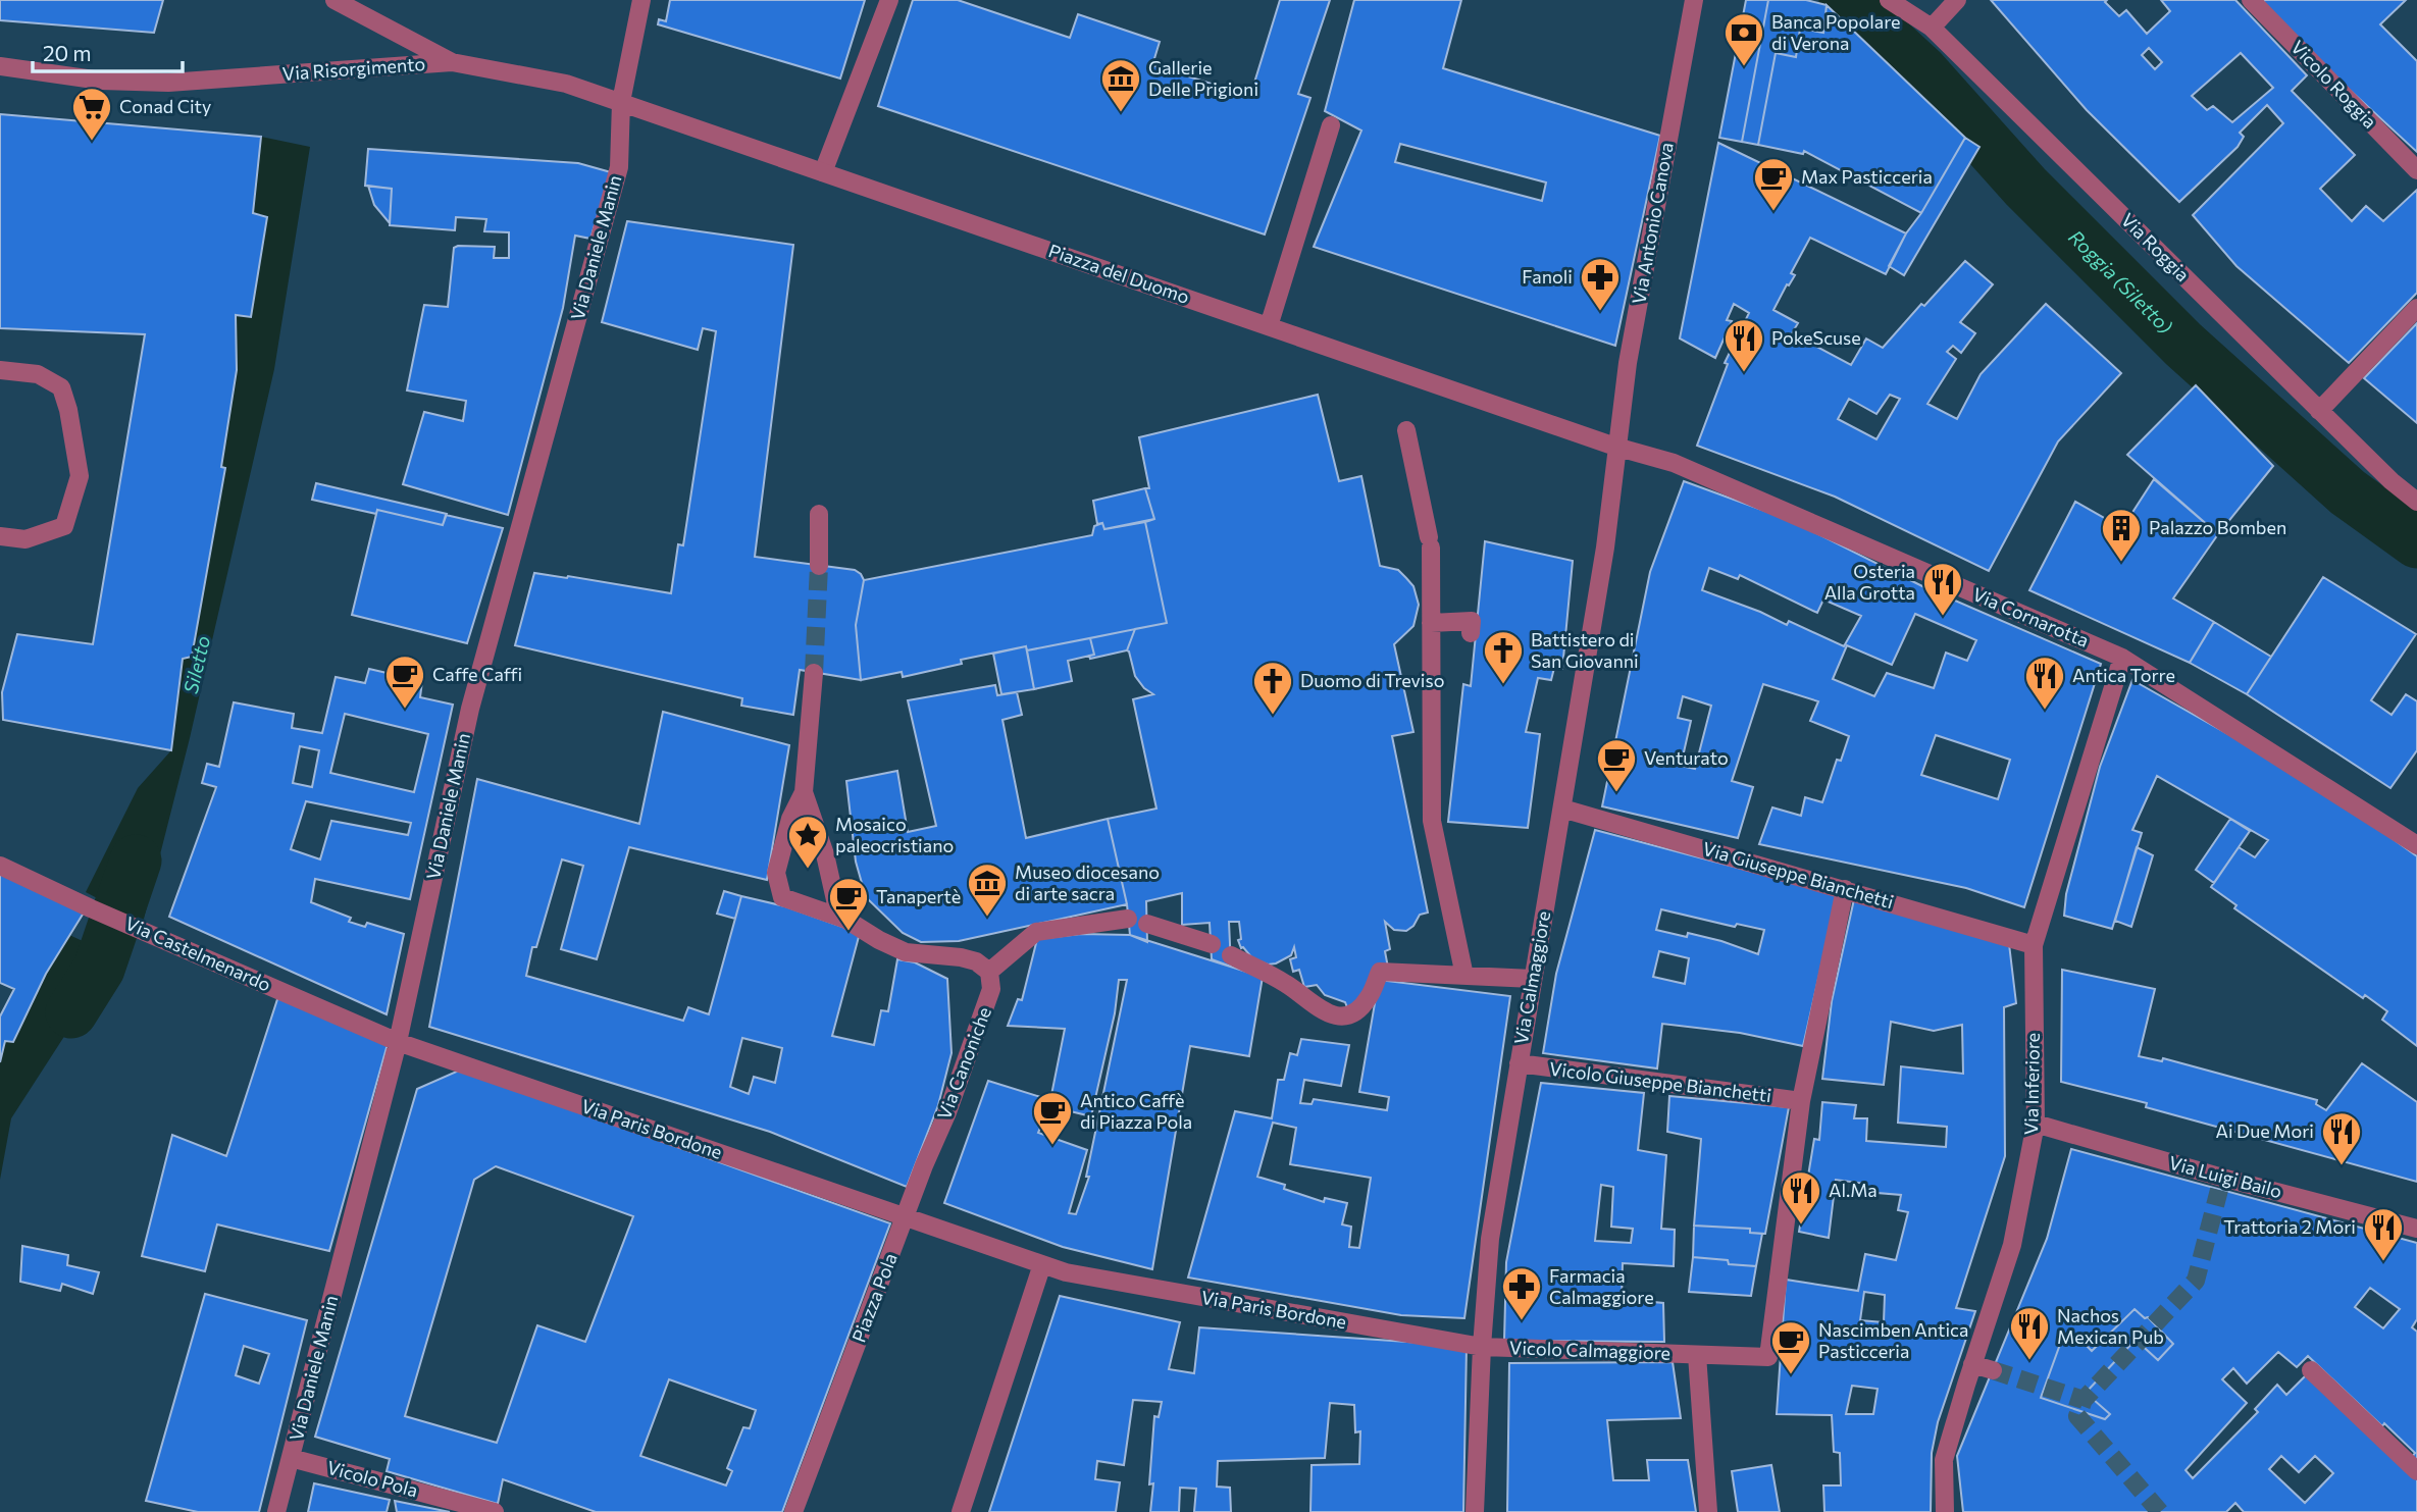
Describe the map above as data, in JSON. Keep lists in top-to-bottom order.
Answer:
{
  "streets": {
    "street": [
      "Via Risorgimento",
      "Vicolo Roggia",
      "Via Antonio Canova",
      "Via Daniele Manin",
      "Via Roggia",
      "Piazza del Duomo",
      "Via Cornarotta",
      "Via Giuseppe Bianchetti",
      "Via Castelmenardo",
      "Via Calmaggiore",
      "Via Canoniche",
      "Vicolo Giuseppe Bianchetti",
      "Via Inferiore",
      "Via Paris Bordone",
      "Via Luigi Bailo",
      "Piazza Pola",
      "Vicolo Calmaggiore",
      "Vicolo Pola"
    ]
  },
  "crossings": [
    ["Via Risorgimento", "Piazza del Duomo"],
    ["Via Antonio Canova", "Piazza del Duomo"],
    ["Via Antonio Canova", "Via Cornarotta"],
    ["Via Antonio Canova", "Via Calmaggiore"],
    ["Via Daniele Manin", "Piazza del Duomo"],
    ["Via Daniele Manin", "Via Castelmenardo"],
    ["Via Daniele Manin", "Via Paris Bordone"],
    ["Via Daniele Manin", "Vicolo Pola"],
    ["Piazza del Duomo", "Via Cornarotta"],
    ["Piazza del Duomo", "Via Calmaggiore"],
    ["Via Cornarotta", "Via Calmaggiore"],
    ["Via Cornarotta", "Via Inferiore"],
    ["Via Giuseppe Bianchetti", "Via Calmaggiore"],
    ["Via Giuseppe Bianchetti", "Via Inferiore"],
    ["Via Castelmenardo", "Via Paris Bordone"],
    ["Via Calmaggiore", "Vicolo Giuseppe Bianchetti"],
    ["Via Calmaggiore", "Via Paris Bordone"],
    ["Via Calmaggiore", "Vicolo Calmaggiore"],
    ["Via Canoniche", "Via Paris Bordone"],
    ["Via Canoniche", "Piazza Pola"],
    ["Vicolo Giuseppe Bianchetti", "Vicolo Calmaggiore"],
    ["Via Inferiore", "Via Luigi Bailo"],
    ["Via Paris Bordone", "Piazza Pola"],
    ["Via Paris Bordone", "Vicolo Calmaggiore"]
  ],
  "water": ["Roggia (Siletto)", "Siletto"],
  "places": {
    "bank": ["Banca Popolare di Verona"],
    "museum": ["Gallerie Delle Prigioni", "Museo diocesano di arte sacra"],
    "supermarket": ["Conad City"],
    "cafe": [
      "Max Pasticceria",
      "Caffe Caffi",
      "Venturato",
      "Tanapertè",
      "Antico Caffè di Piazza Pola",
      "Nascimben Antica Pasticceria"
    ],
    "pharmacy": ["Fanoli", "Farmacia Calmaggiore"],
    "restaurant": [
      "PokeScuse",
      "Osteria Alla Grotta",
      "Antica Torre",
      "Ai Due Mori",
      "Al.Ma",
      "Trattoria 2 Mori",
      "Nachos Mexican Pub"
    ],
    "building": ["Palazzo Bomben"],
    "church": ["Battistero di San Giovanni", "Duomo di Treviso"],
    "place": ["Mosaico paleocristiano"]
  },
  "scale_bar": "20 m"
}
